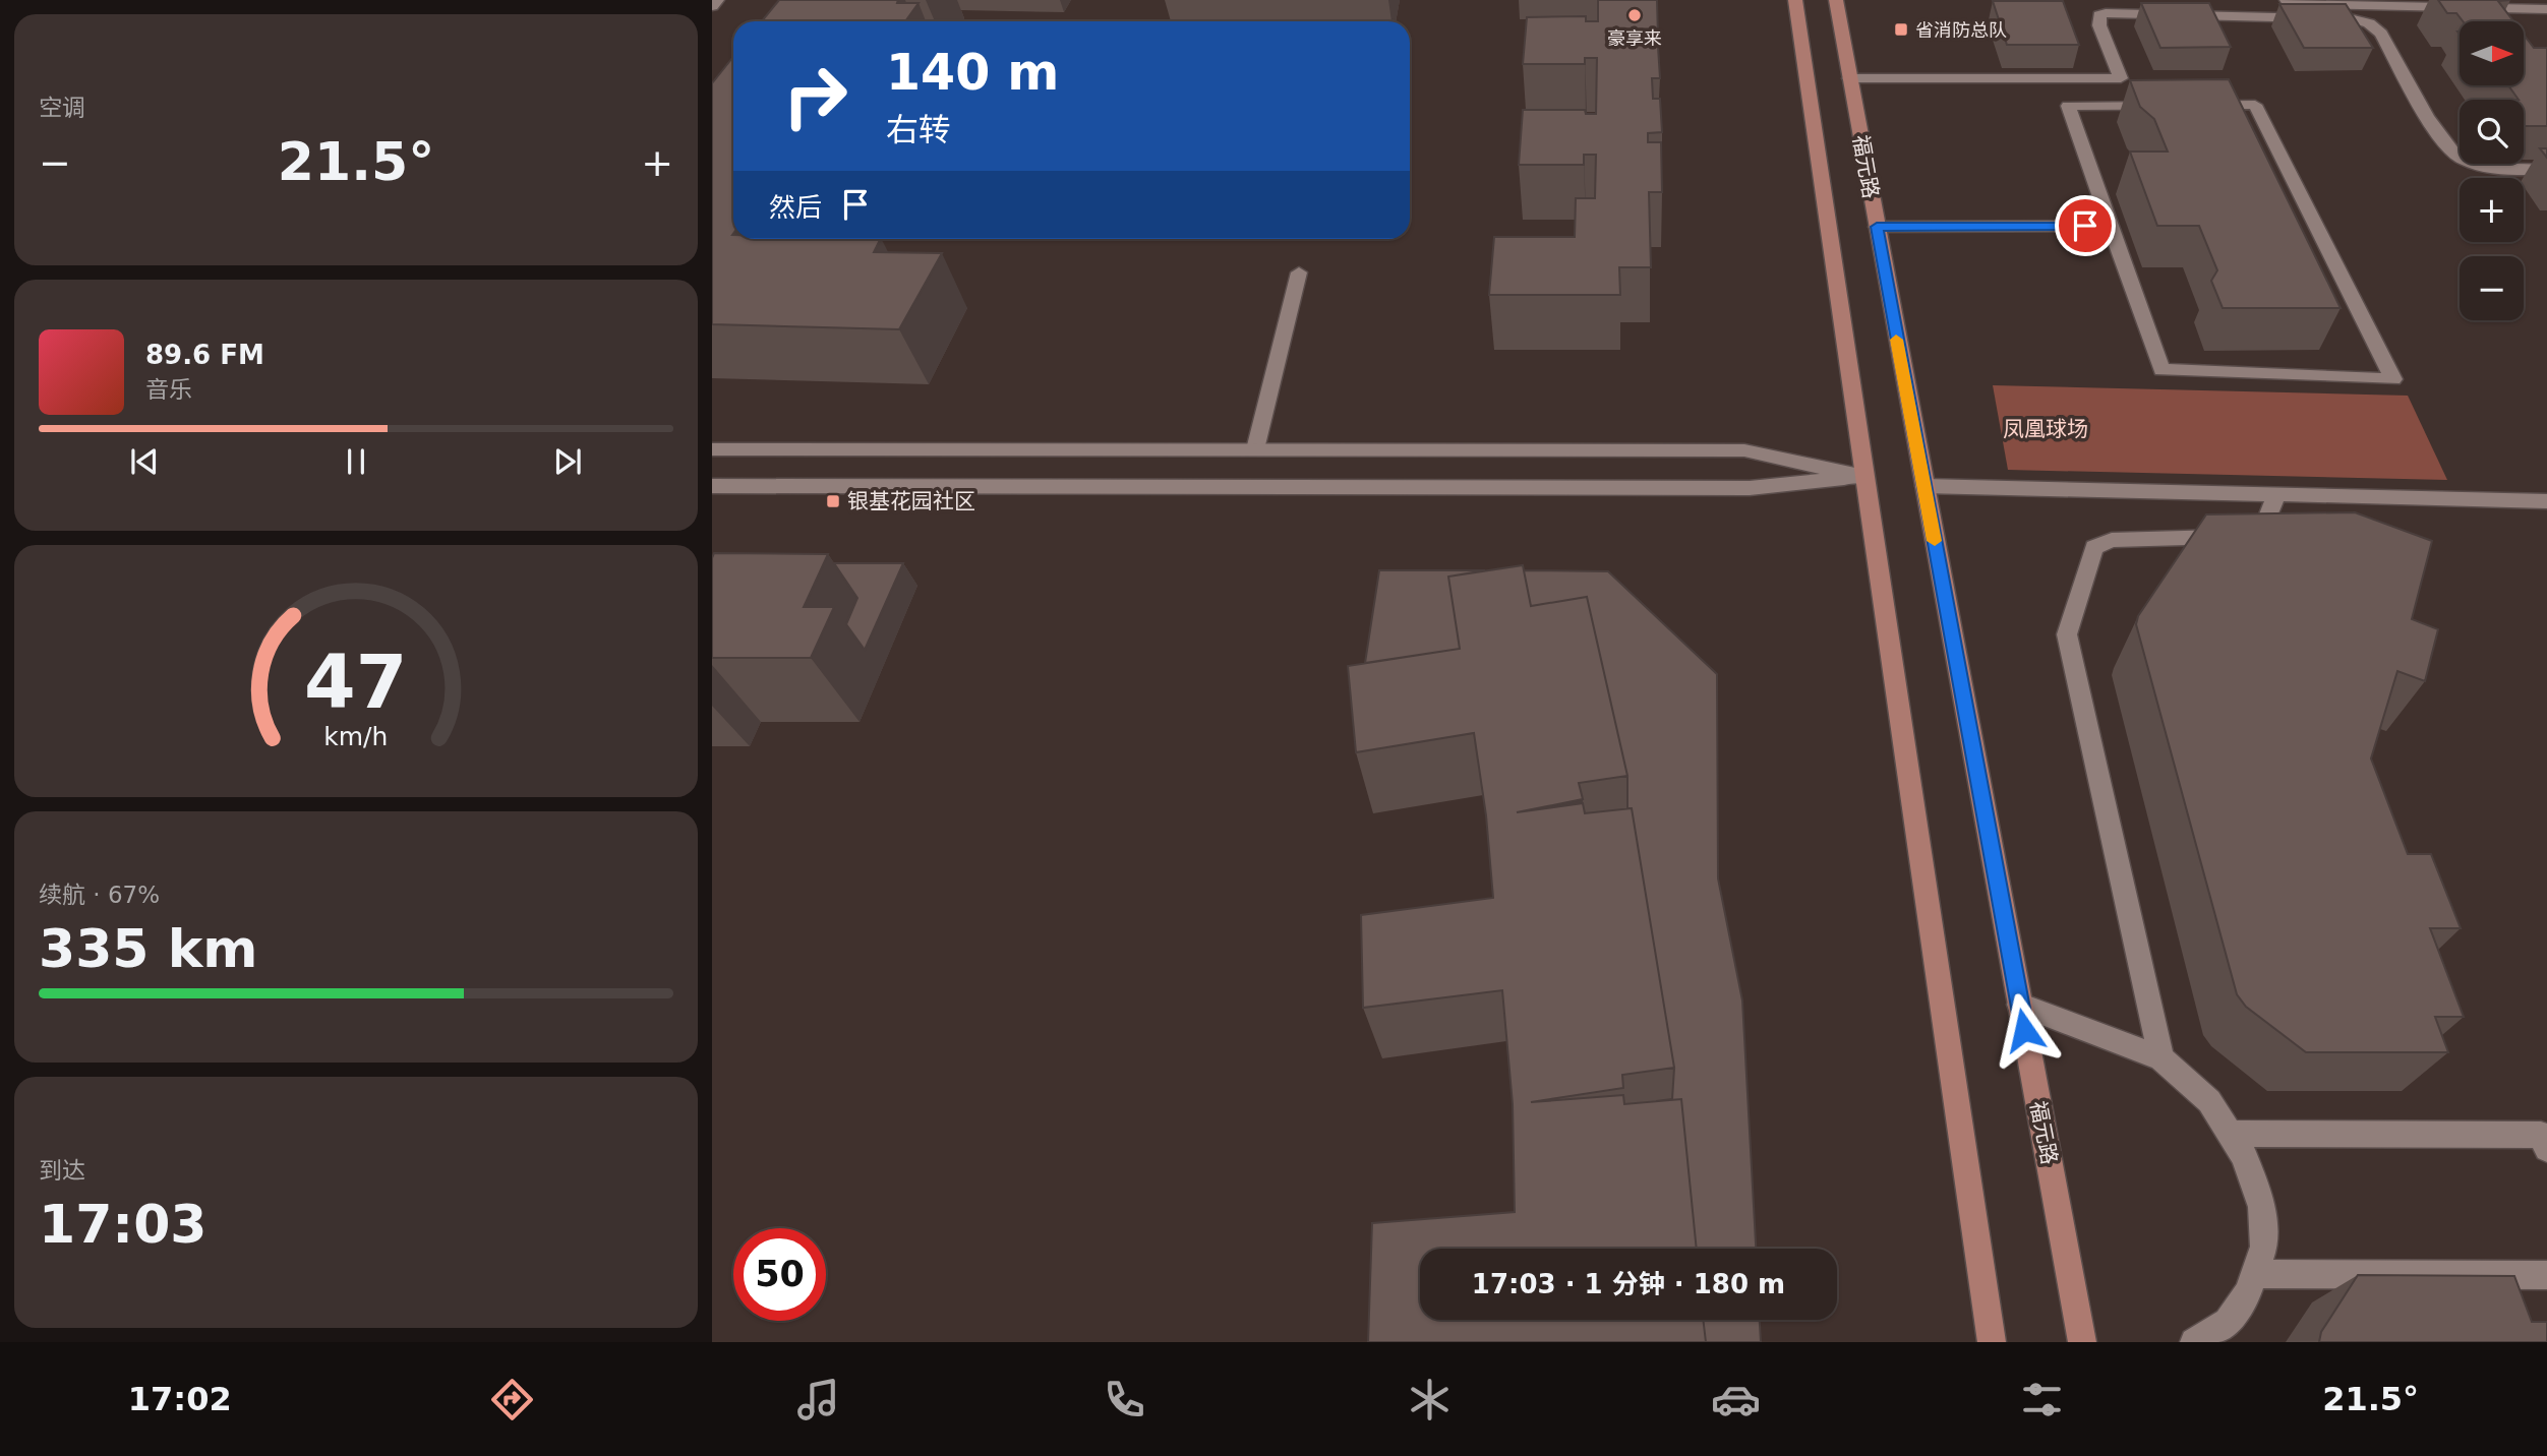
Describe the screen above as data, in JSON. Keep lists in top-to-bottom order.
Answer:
{
  "streets": {
    "main road": ["福元路"]
  },
  "parks": ["凤凰球场"],
  "places": {
    "other": ["豪享来"],
    "transit": ["省消防总队", "银基花园社区"]
  },
  "north": "right",
  "page": {
    "tile": [
      "空调",
      ["续航 · 67%", "335 km"],
      ["到达", "17:03"]
    ],
    "map_buttons": ["+", "−"],
    "turn": ["140 m", "右转"],
    "heat": ["−", "21.5°", "+"],
    "then": "然后",
    "song": ["89.6 FM", "音乐"],
    "limit": "50",
    "trip": "17:03 · 1 分钟 · 180 m",
    "tabs": ["17:02", "21.5°"],
    "gauge": ["47", "km/h"]
  }
}
